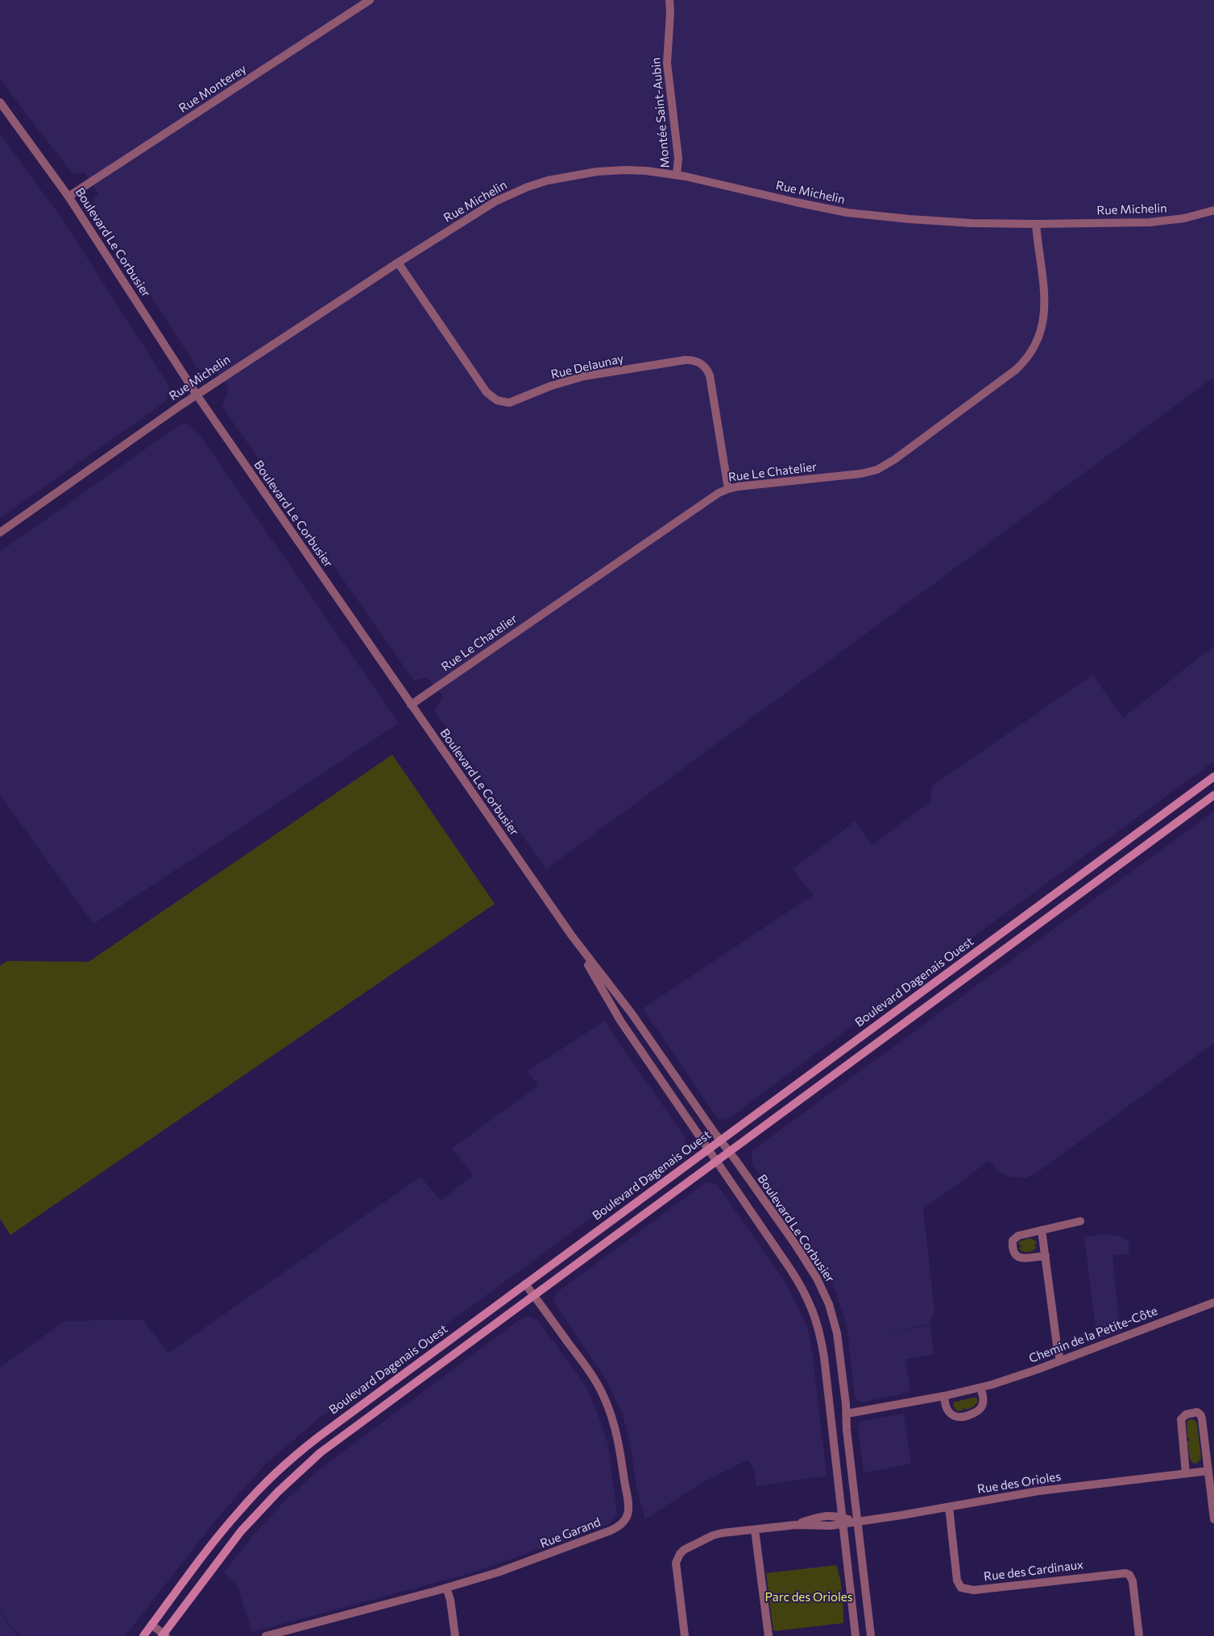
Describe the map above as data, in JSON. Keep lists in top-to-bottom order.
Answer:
{
  "streets": {
    "main road": ["Boulevard Dagenais Ouest"],
    "street": [
      "Rue Monterey",
      "Montée Saint-Aubin",
      "Rue Michelin",
      "Boulevard Le Corbusier",
      "Rue Delaunay",
      "Rue Le Chatelier",
      "Chemin de la Petite-Côte",
      "Rue des Orioles",
      "Rue Garand",
      "Rue des Cardinaux"
    ]
  },
  "crossings": [
    ["Rue Monterey", "Boulevard Le Corbusier"],
    ["Montée Saint-Aubin", "Rue Michelin"],
    ["Rue Michelin", "Boulevard Le Corbusier"],
    ["Rue Michelin", "Rue Delaunay"],
    ["Rue Michelin", "Rue Le Chatelier"],
    ["Boulevard Le Corbusier", "Rue Le Chatelier"],
    ["Boulevard Le Corbusier", "Boulevard Dagenais Ouest"],
    ["Boulevard Le Corbusier", "Chemin de la Petite-Côte"],
    ["Boulevard Le Corbusier", "Rue des Orioles"],
    ["Rue Delaunay", "Rue Le Chatelier"],
    ["Boulevard Dagenais Ouest", "Rue Garand"],
    ["Rue des Orioles", "Rue des Cardinaux"]
  ],
  "parks": ["Parc des Orioles"]
}
